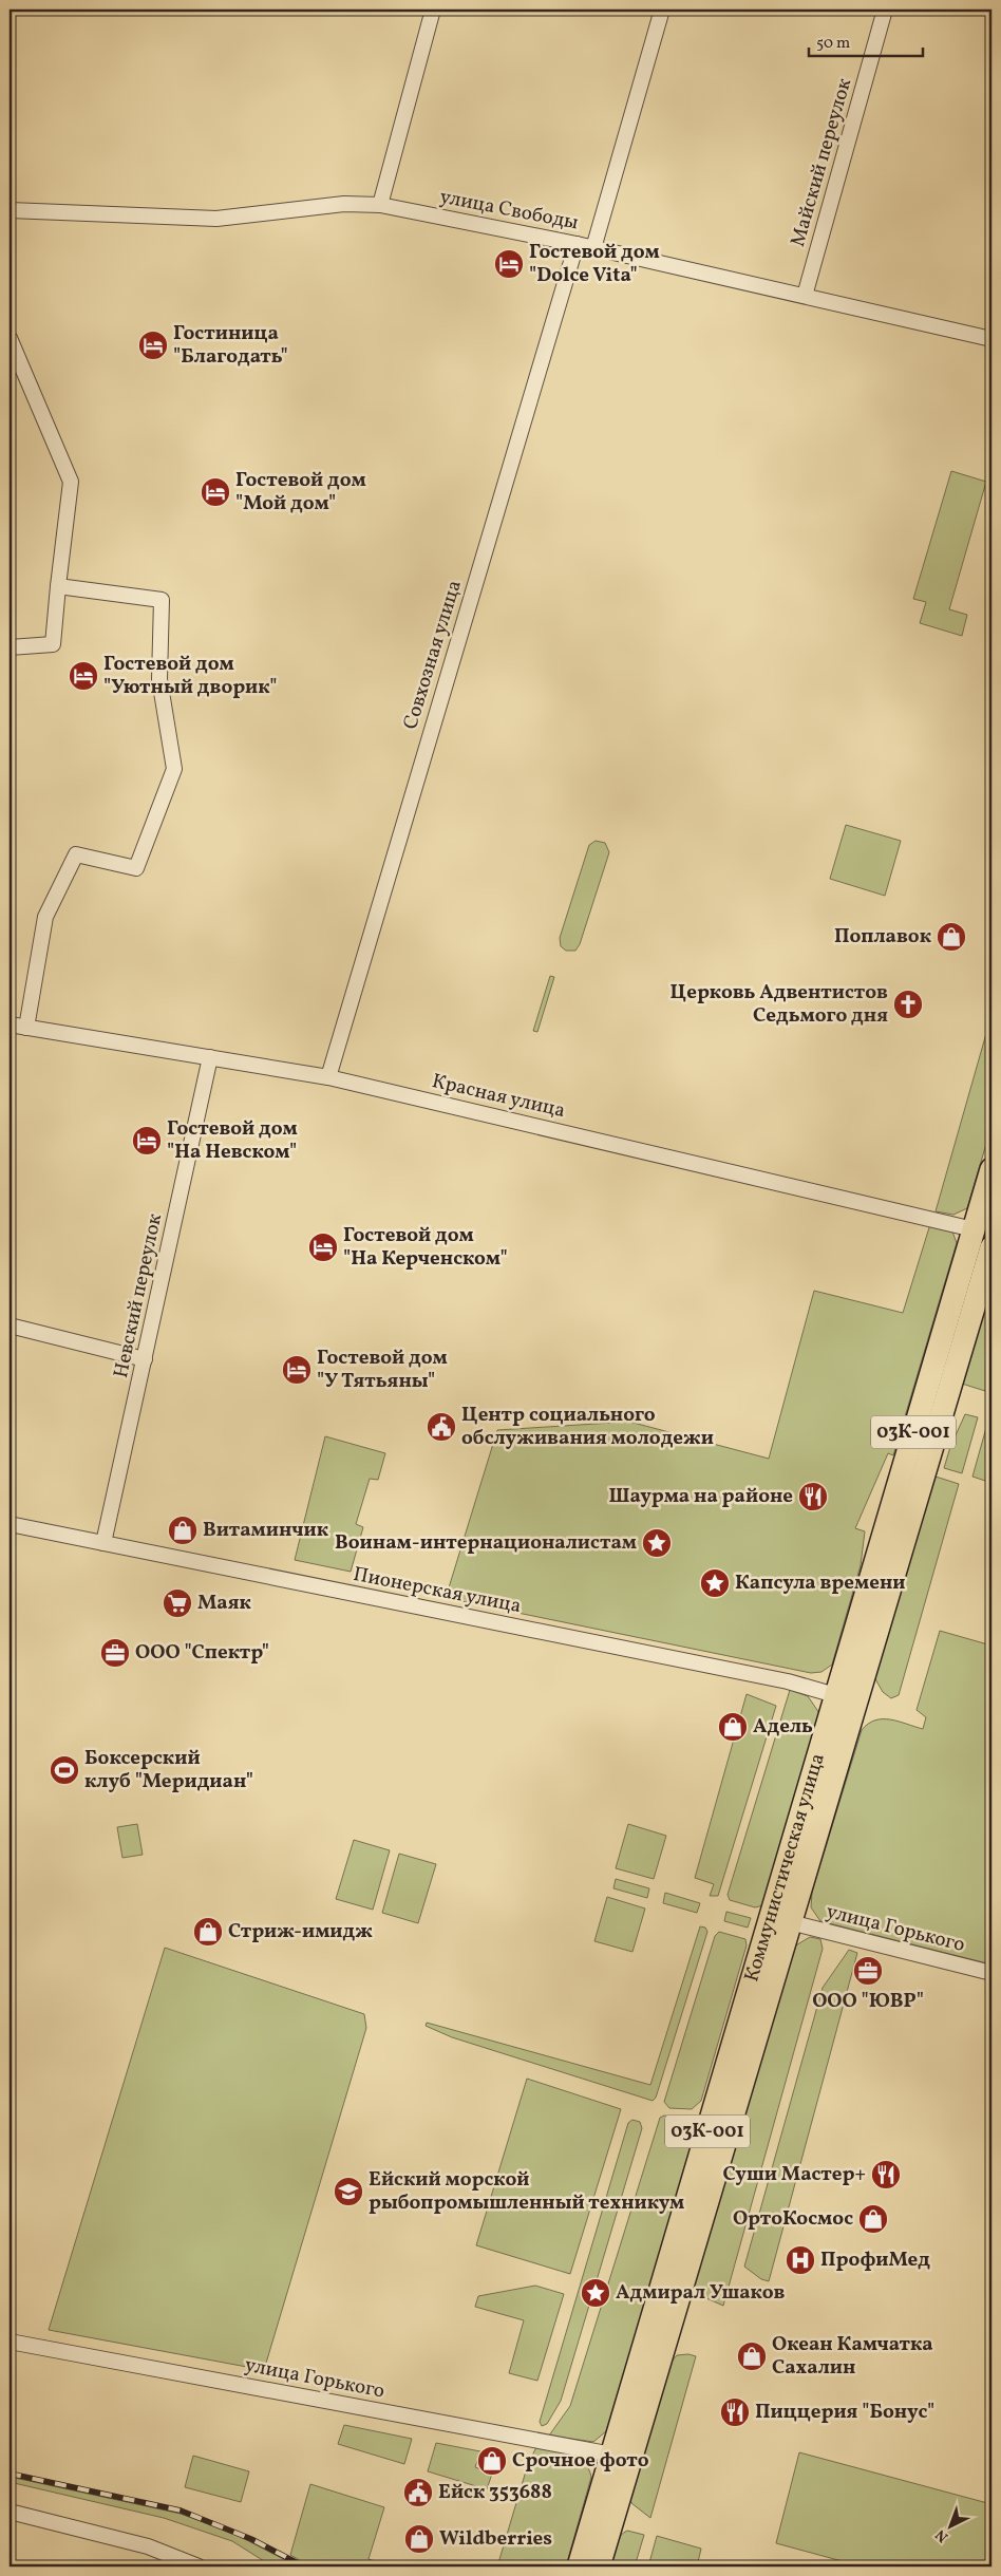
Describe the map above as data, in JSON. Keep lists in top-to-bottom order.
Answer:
{
  "streets": {
    "main road": ["03К-001", "Коммунистическая улица"],
    "street": [
      "Майский переулок",
      "улица Свободы",
      "Совхозная улица",
      "Красная улица",
      "Невский переулок",
      "Пионерская улица",
      "улица Горького"
    ]
  },
  "crossings": [
    ["Майский переулок", "улица Свободы"],
    ["улица Свободы", "Совхозная улица"],
    ["Совхозная улица", "Красная улица"],
    ["Красная улица", "Невский переулок"],
    ["Красная улица", "Коммунистическая улица"],
    ["Невский переулок", "Пионерская улица"],
    ["Пионерская улица", "Коммунистическая улица"],
    ["Коммунистическая улица", "улица Горького"]
  ],
  "places": {
    "hotel": [
      "Гостевой дом \"Dolce Vita\"",
      "Гостиница \"Благодать\"",
      "Гостевой дом \"Мой дом\"",
      "Гостевой дом \"Уютный дворик\"",
      "Гостевой дом \"На Невском\"",
      "Гостевой дом \"На Керченском\"",
      "Гостевой дом \"У Тятьяны\""
    ],
    "shop": [
      "Поплавок",
      "Витаминчик",
      "Адель",
      "Стриж-имидж",
      "ОртоКосмос",
      "Океан Камчатка Сахалин",
      "Срочное фото",
      "Wildberries"
    ],
    "church": ["Церковь Адвентистов Седьмого дня"],
    "public building": ["Центр социального обслуживания молодежи", "Ейск 353688"],
    "restaurant": ["Шаурма на районе", "Суши Мастер+", "Пиццерия \"Бонус\""],
    "place": ["Воинам-интернационалистам", "Капсула времени", "Адмирал Ушаков"],
    "supermarket": ["Маяк"],
    "office": ["ООО \"Спектр\"", "ООО \"ЮВР\""],
    "sports": ["Боксерский клуб \"Меридиан\""],
    "school or university": ["Ейский морской рыбопромышленный техникум"],
    "hospital": ["ПрофиМед"]
  },
  "scale_bar": "50 m",
  "north": "bottom left"
}
